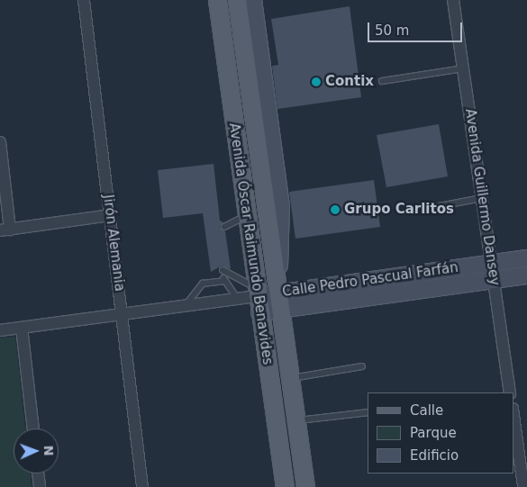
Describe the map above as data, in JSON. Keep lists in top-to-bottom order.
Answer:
{
  "streets": {
    "main road": ["Avenida Óscar Raimundo Benavides", "Calle Pedro Pascual Farfán"],
    "street": ["Avenida Guillermo Dansey", "Jirón Alemania"]
  },
  "crossings": [
    ["Avenida Guillermo Dansey", "Calle Pedro Pascual Farfán"],
    ["Jirón Alemania", "Calle Pedro Pascual Farfán"],
    ["Avenida Óscar Raimundo Benavides", "Calle Pedro Pascual Farfán"]
  ],
  "places": ["Contix", "Grupo Carlitos"],
  "legend": ["Calle", "Parque", "Edificio"],
  "scale_bar": "50 m",
  "north": "right"
}
